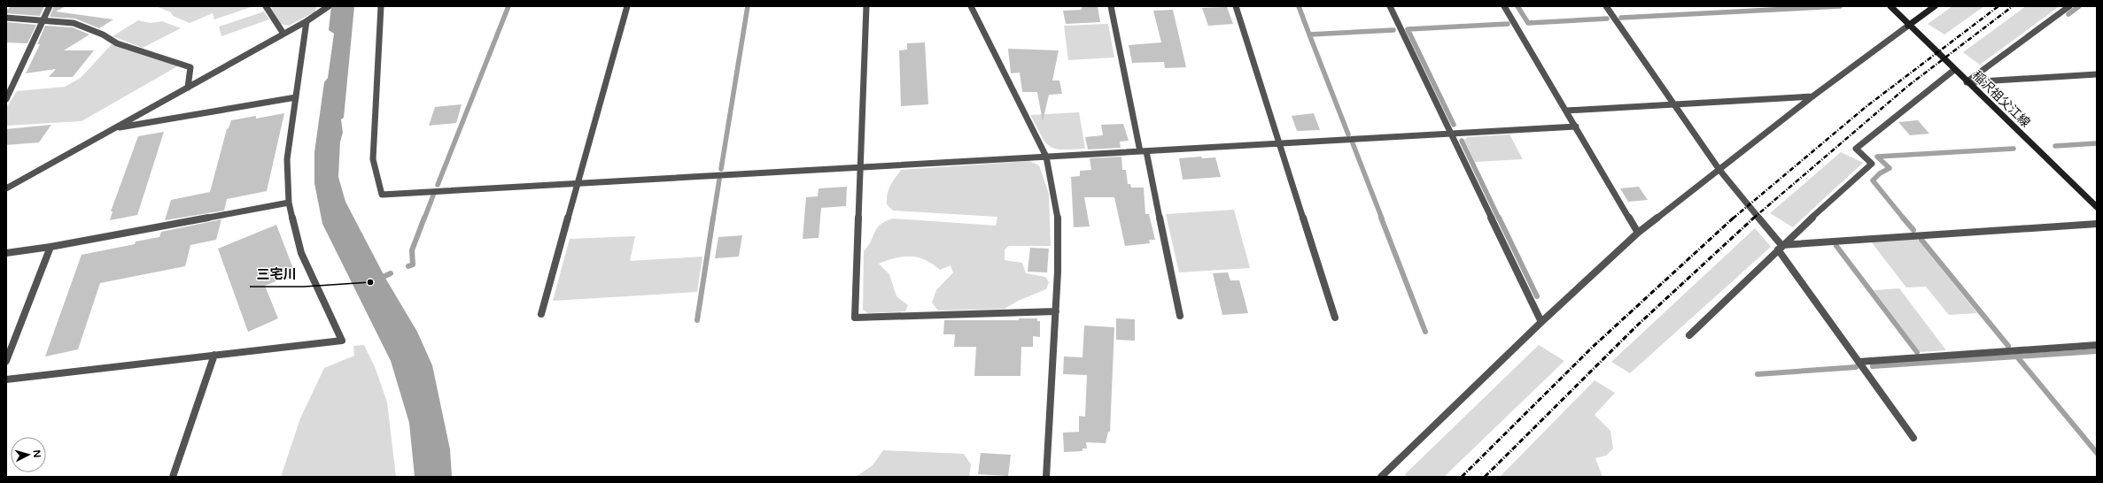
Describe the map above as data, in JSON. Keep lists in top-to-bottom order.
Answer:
{
  "streets": {
    "main road": ["稲沢祖父江線"]
  },
  "places": ["三宅川"],
  "north": "right"
}
